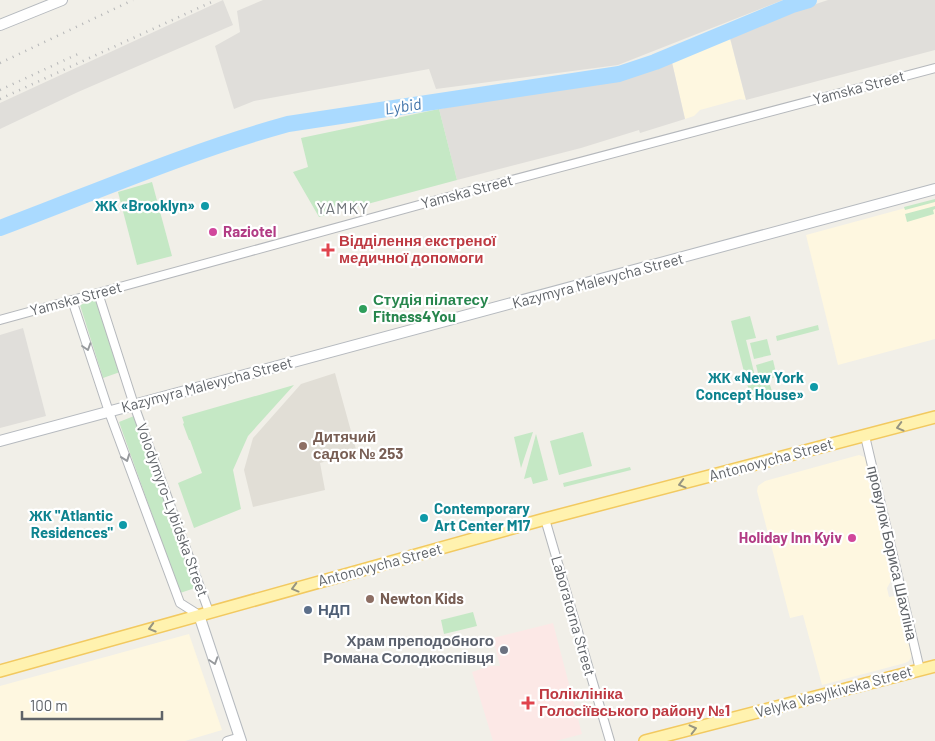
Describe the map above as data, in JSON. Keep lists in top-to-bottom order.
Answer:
{
  "streets": {
    "main road": [
      "Kazymyra Malevycha Street",
      "Antonovycha Street",
      "Volodymyro-Lybidska Street",
      "Velyka Vasylkivska Street"
    ],
    "street": ["Yamska Street", "провулок Бориса Шахліна", "Laboratorna Street"]
  },
  "crossings": [
    ["Yamska Street", "Volodymyro-Lybidska Street"],
    ["Kazymyra Malevycha Street", "Volodymyro-Lybidska Street"],
    ["Antonovycha Street", "Volodymyro-Lybidska Street"],
    ["Antonovycha Street", "провулок Бориса Шахліна"],
    ["Antonovycha Street", "Laboratorna Street"],
    ["провулок Бориса Шахліна", "Velyka Vasylkivska Street"]
  ],
  "one_way": ["Antonovycha Street", "Velyka Vasylkivska Street"],
  "districts": ["YAMKY"],
  "water": ["Lybid"],
  "places": {
    "other": [
      "ЖК «Brooklyn»",
      "Raziotel",
      "Студія пілатесу Fitness4You",
      "ЖК «New York Concept House»",
      "Дитячий садок № 253",
      "Contemporary Art Center M17",
      "ЖК \"Atlantic Residences\"",
      "Holiday Inn Kyiv",
      "Newton Kids",
      "НДП",
      "Храм преподобного Романа Солодкоспівця"
    ],
    "health": ["Відділення екстреної медичної допомоги", "Поліклініка Голосіївського району №1"]
  },
  "scale_bar": "100 m"
}
